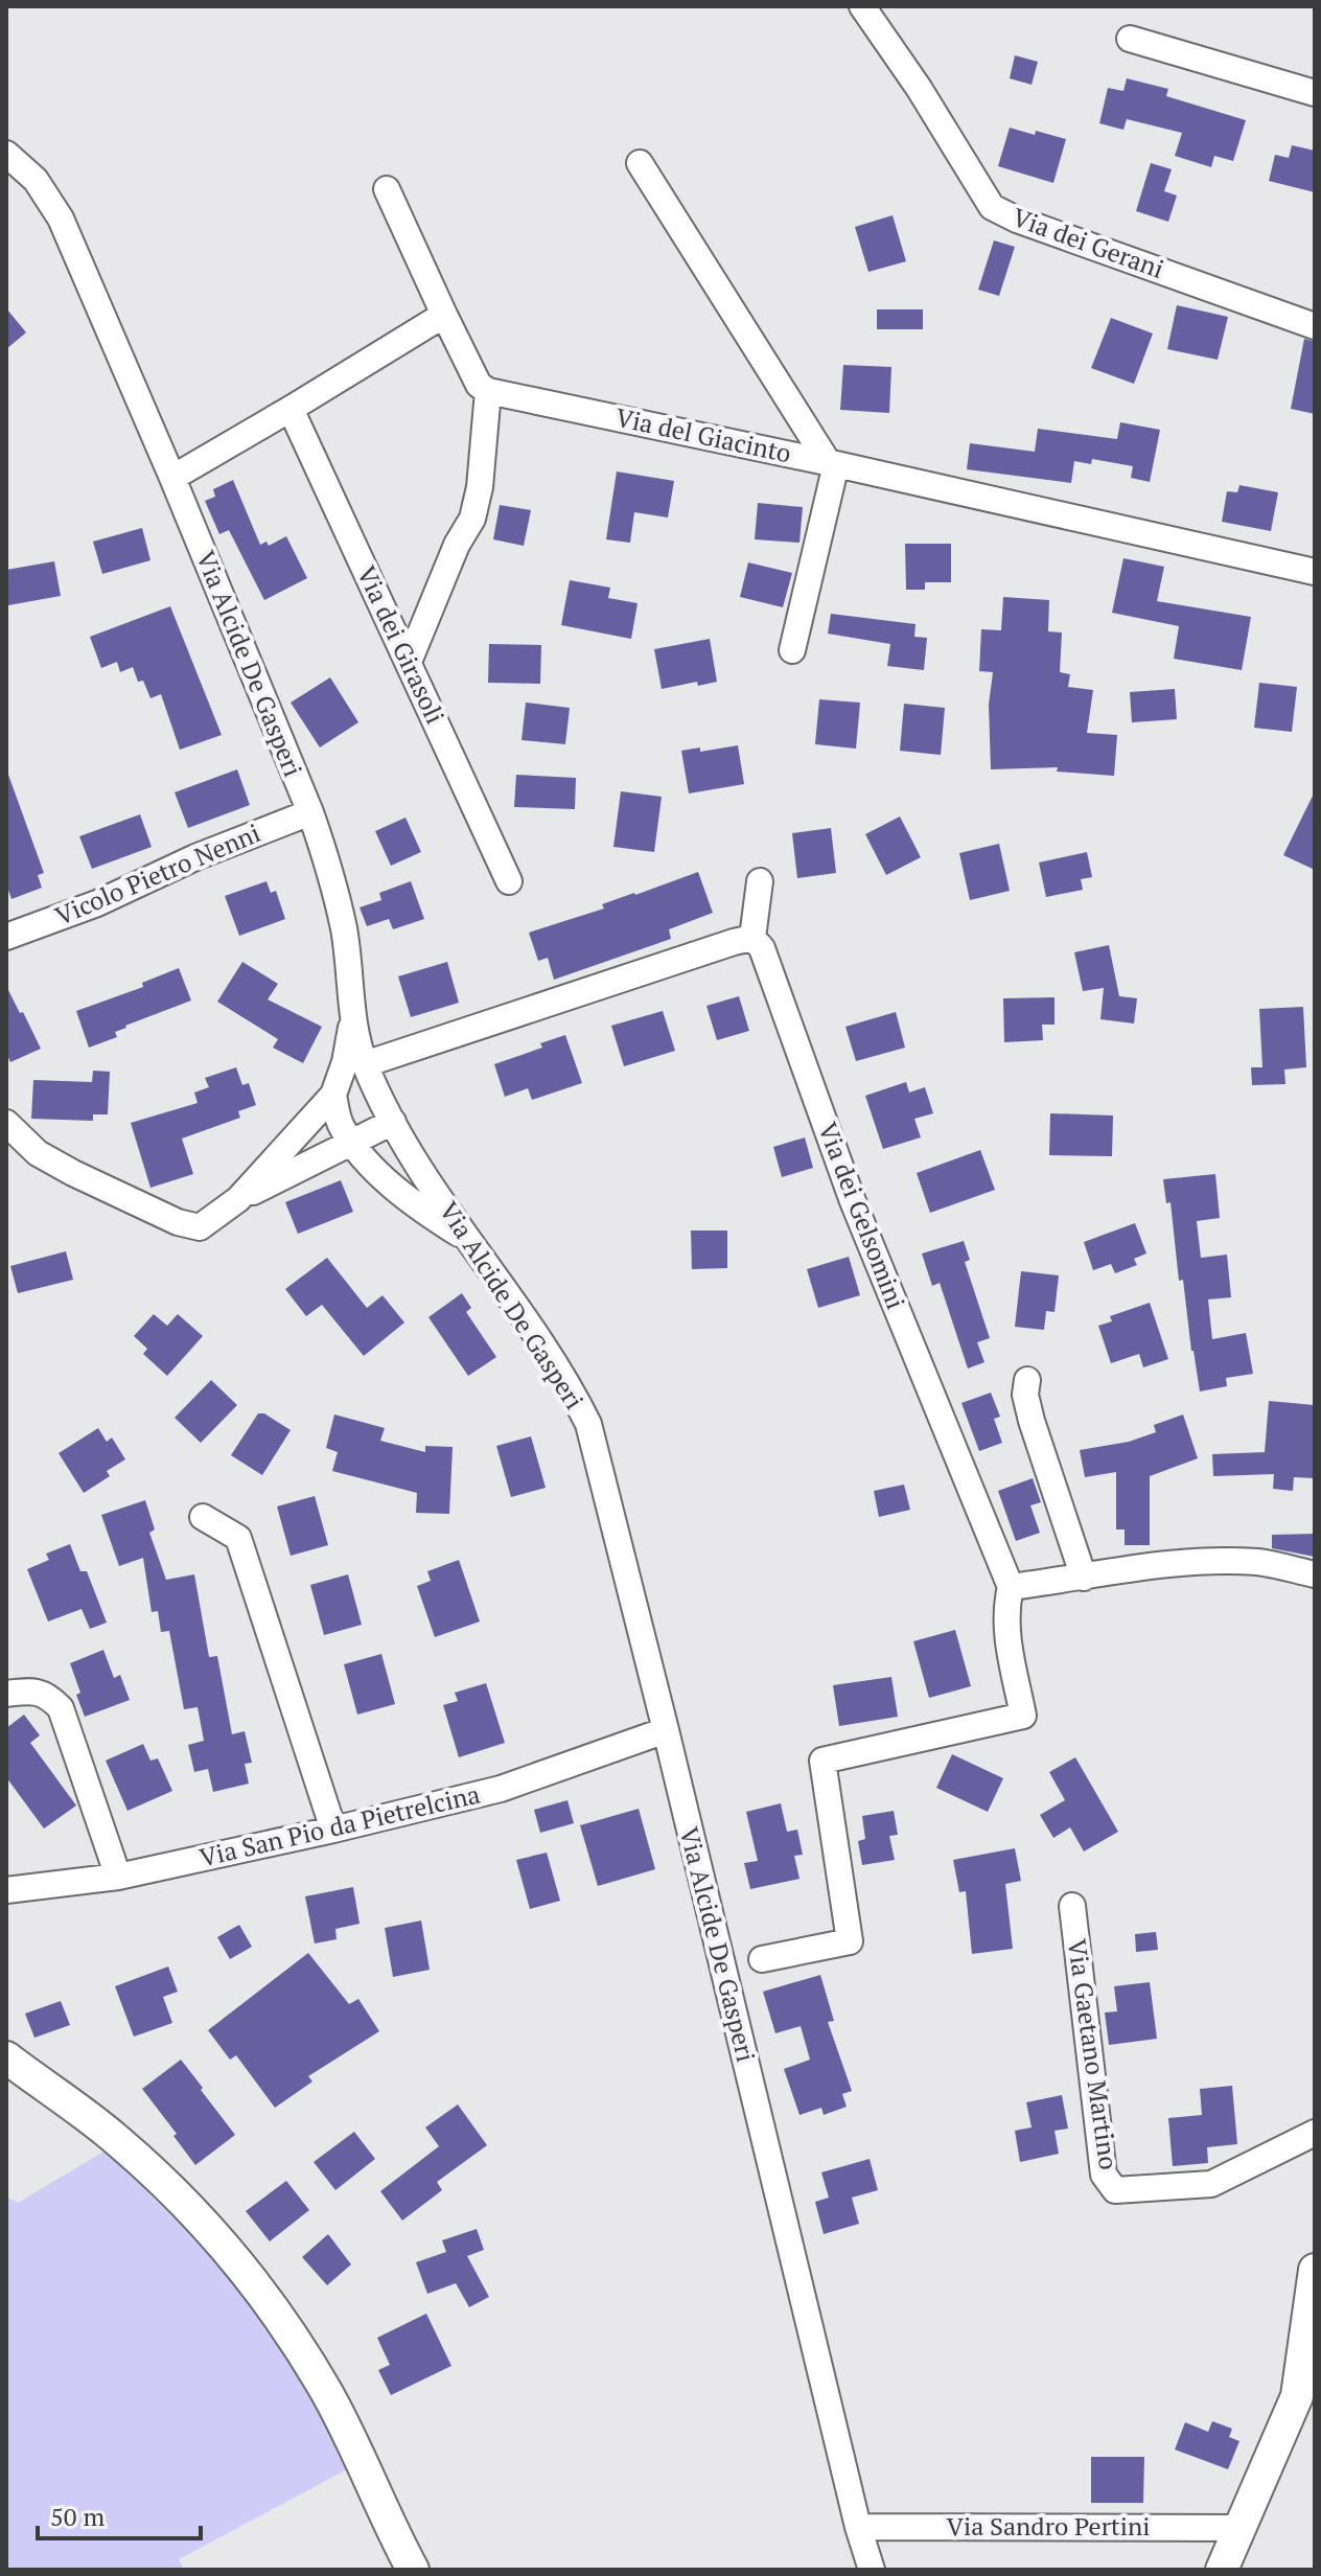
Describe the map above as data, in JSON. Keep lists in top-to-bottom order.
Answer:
{
  "streets": {
    "street": [
      "Via dei Gerani",
      "Via del Giacinto",
      "Via dei Girasoli",
      "Via Alcide De Gasperi",
      "Vicolo Pietro Nenni",
      "Via dei Gelsomini",
      "Via San Pio da Pietrelcina",
      "Via Gaetano Martino",
      "Via Sandro Pertini"
    ]
  },
  "crossings": [
    ["Via Alcide De Gasperi", "Vicolo Pietro Nenni"],
    ["Via Alcide De Gasperi", "Via San Pio da Pietrelcina"],
    ["Via Alcide De Gasperi", "Via Sandro Pertini"]
  ],
  "scale_bar": "50 m"
}
